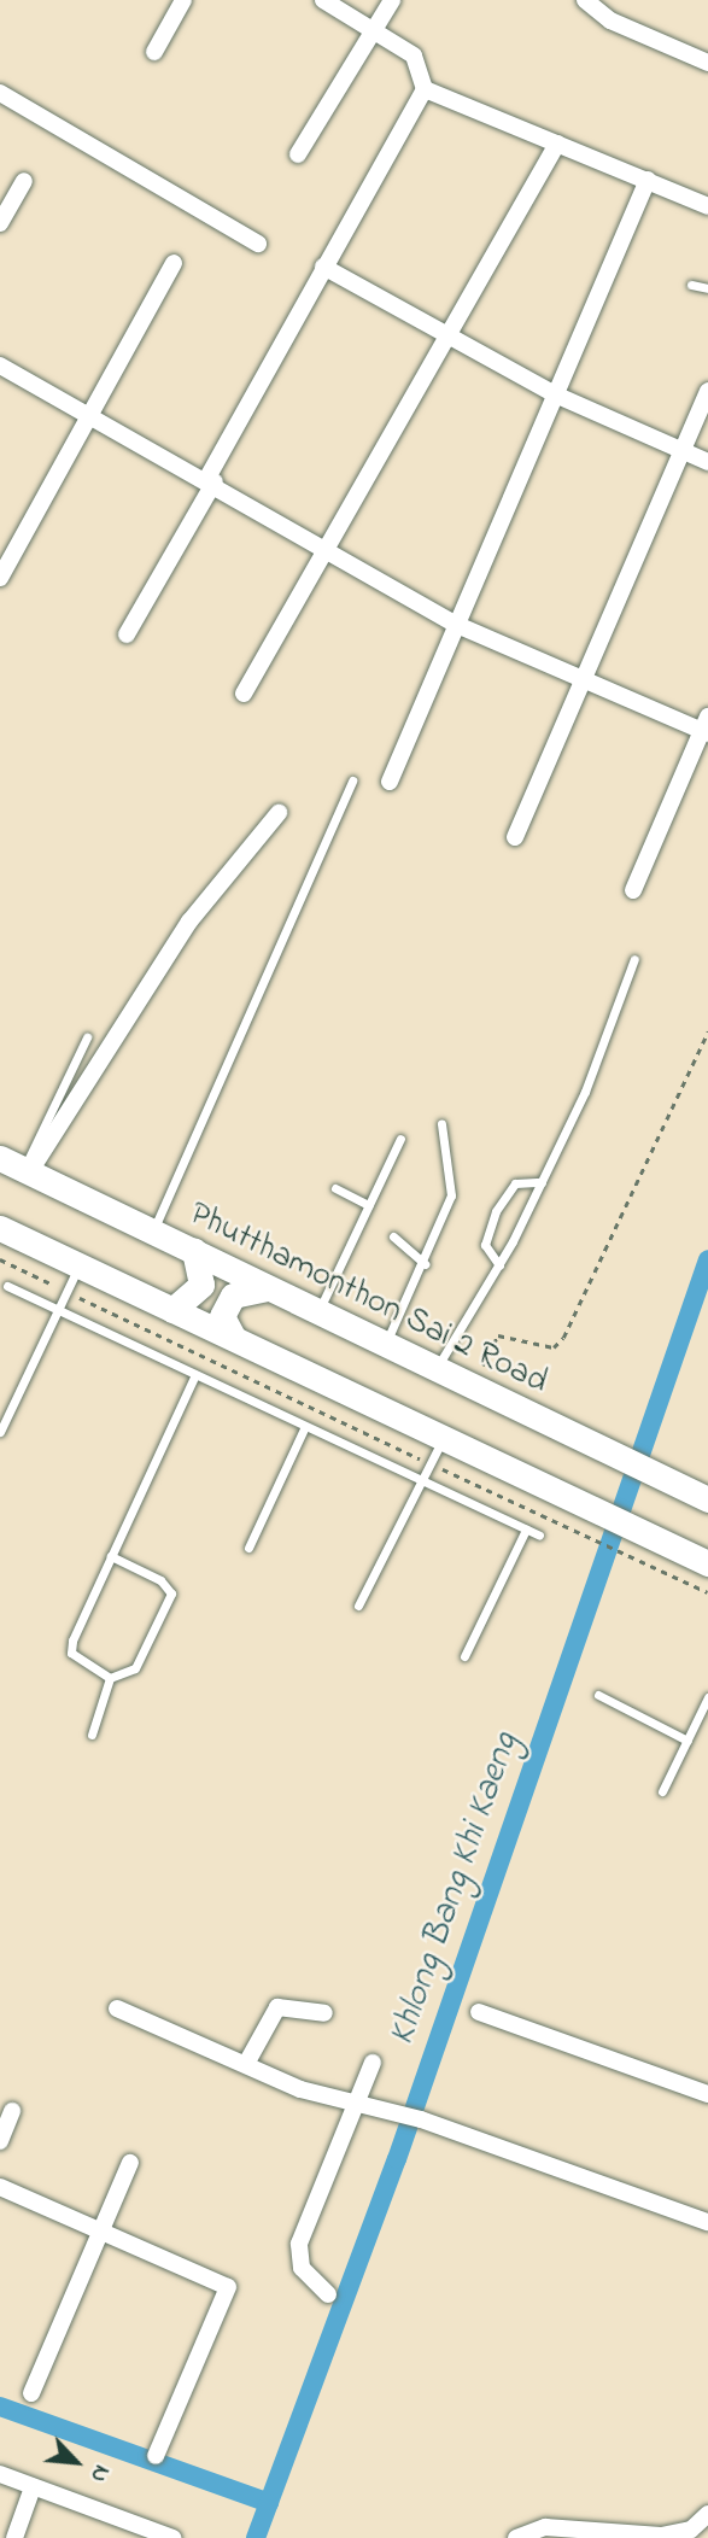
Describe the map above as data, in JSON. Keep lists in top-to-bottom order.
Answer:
{
  "streets": {
    "main road": ["Phutthamonthon Sai 2 Road"]
  },
  "water": ["Khlong Bang Khi Kaeng"],
  "north": "bottom right"
}
